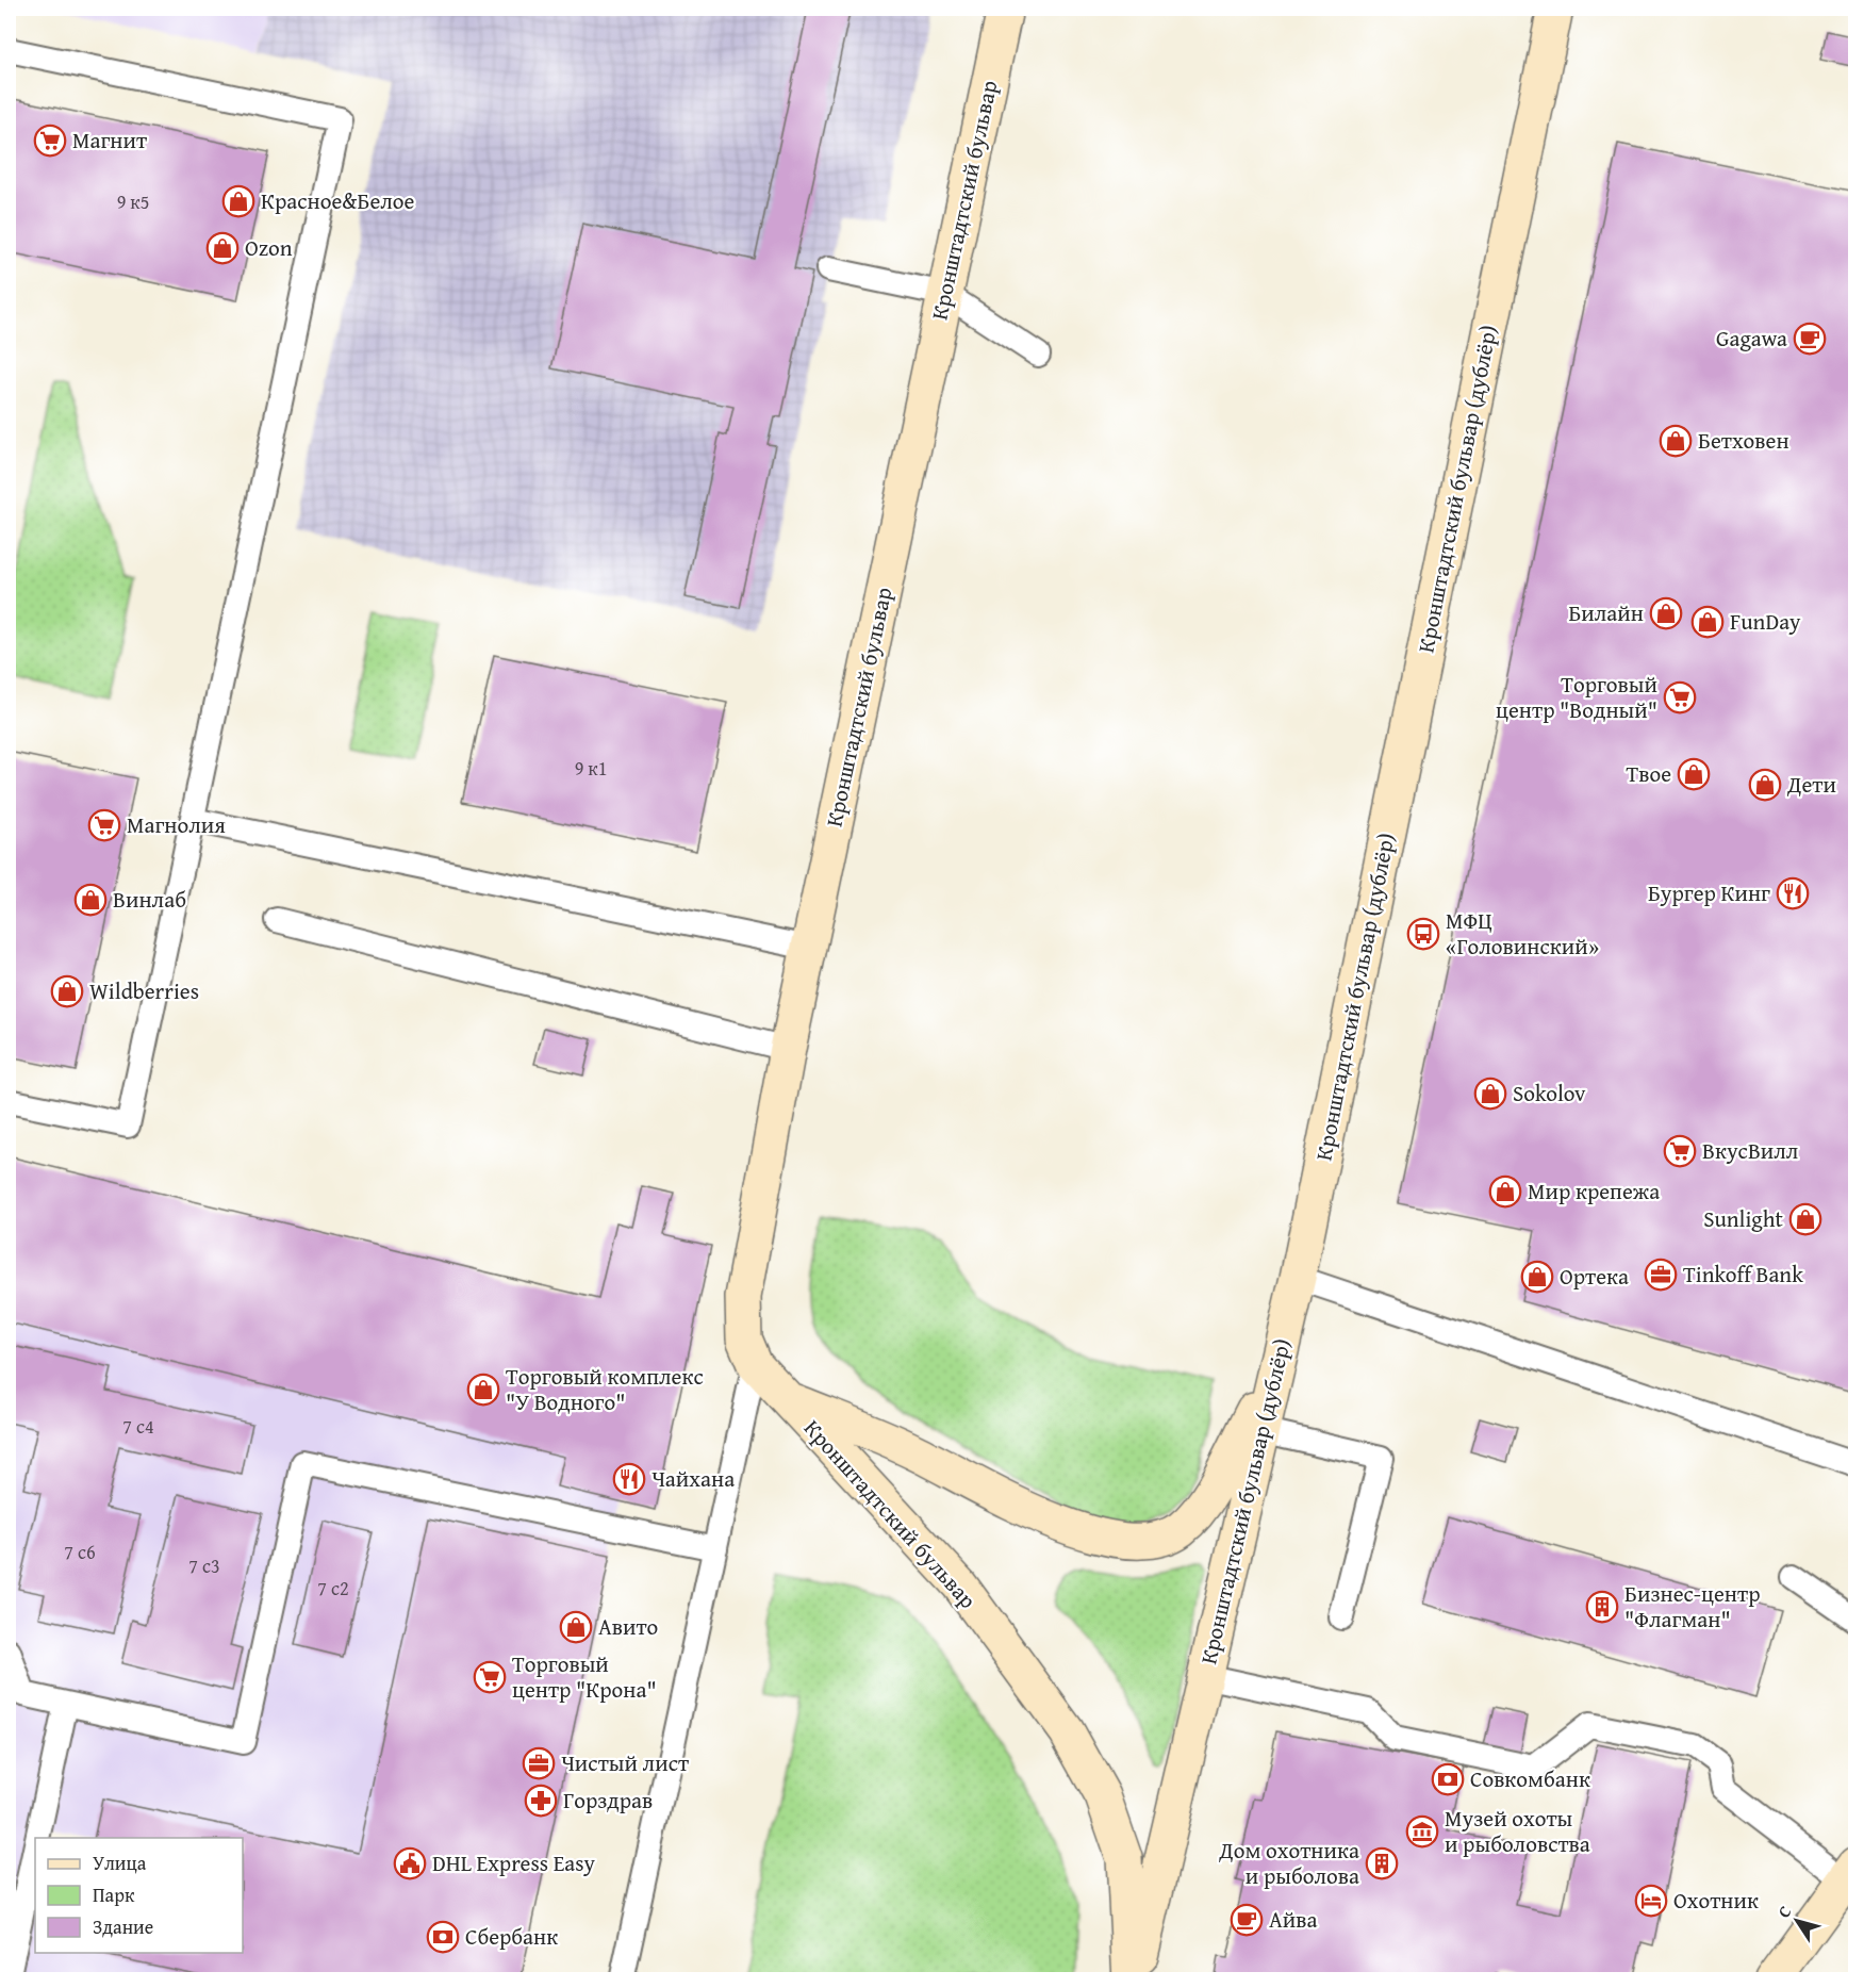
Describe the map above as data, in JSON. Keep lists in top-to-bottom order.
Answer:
{
  "streets": {
    "main road": ["Кронштадтский бульвар", "Кронштадтский бульвар (дублёр)"]
  },
  "crossings": [
    ["Кронштадтский бульвар", "Кронштадтский бульвар (дублёр)"]
  ],
  "places": {
    "supermarket": [
      "Магнит",
      "Торговый центр \"Водный\"",
      "Магнолия",
      "ВкусВилл",
      "Торговый центр \"Крона\""
    ],
    "shop": [
      "Красное&Белое",
      "Ozon",
      "Бетховен",
      "Билайн",
      "FunDay",
      "Твое",
      "Дети",
      "Винлаб",
      "Wildberries",
      "Sokolov",
      "Мир крепежа",
      "Sunlight",
      "Ортека",
      "Торговый комплекс \"У Водного\"",
      "Авито"
    ],
    "cafe": ["Gagawa", "Айва"],
    "restaurant": ["Бургер Кинг", "Чайхана"],
    "bus stop": ["МФЦ «Головинский»"],
    "office": ["Tinkoff Bank", "Чистый лист"],
    "building": ["Бизнес-центр \"Флагман\"", "Дом охотника и рыболова"],
    "bank": ["Совкомбанк", "Сбербанк"],
    "pharmacy": ["Горздрав"],
    "museum": ["Музей охоты и рыболовства"],
    "public building": ["DHL Express Easy"],
    "hotel": ["Охотник"]
  },
  "house_numbers": [
    "9 к5",
    "9 к1",
    "7 с4",
    "7 с6",
    "7 с3",
    "7 с2"
  ],
  "legend": ["Улица", "Парк", "Здание"],
  "north": "top left"
}
